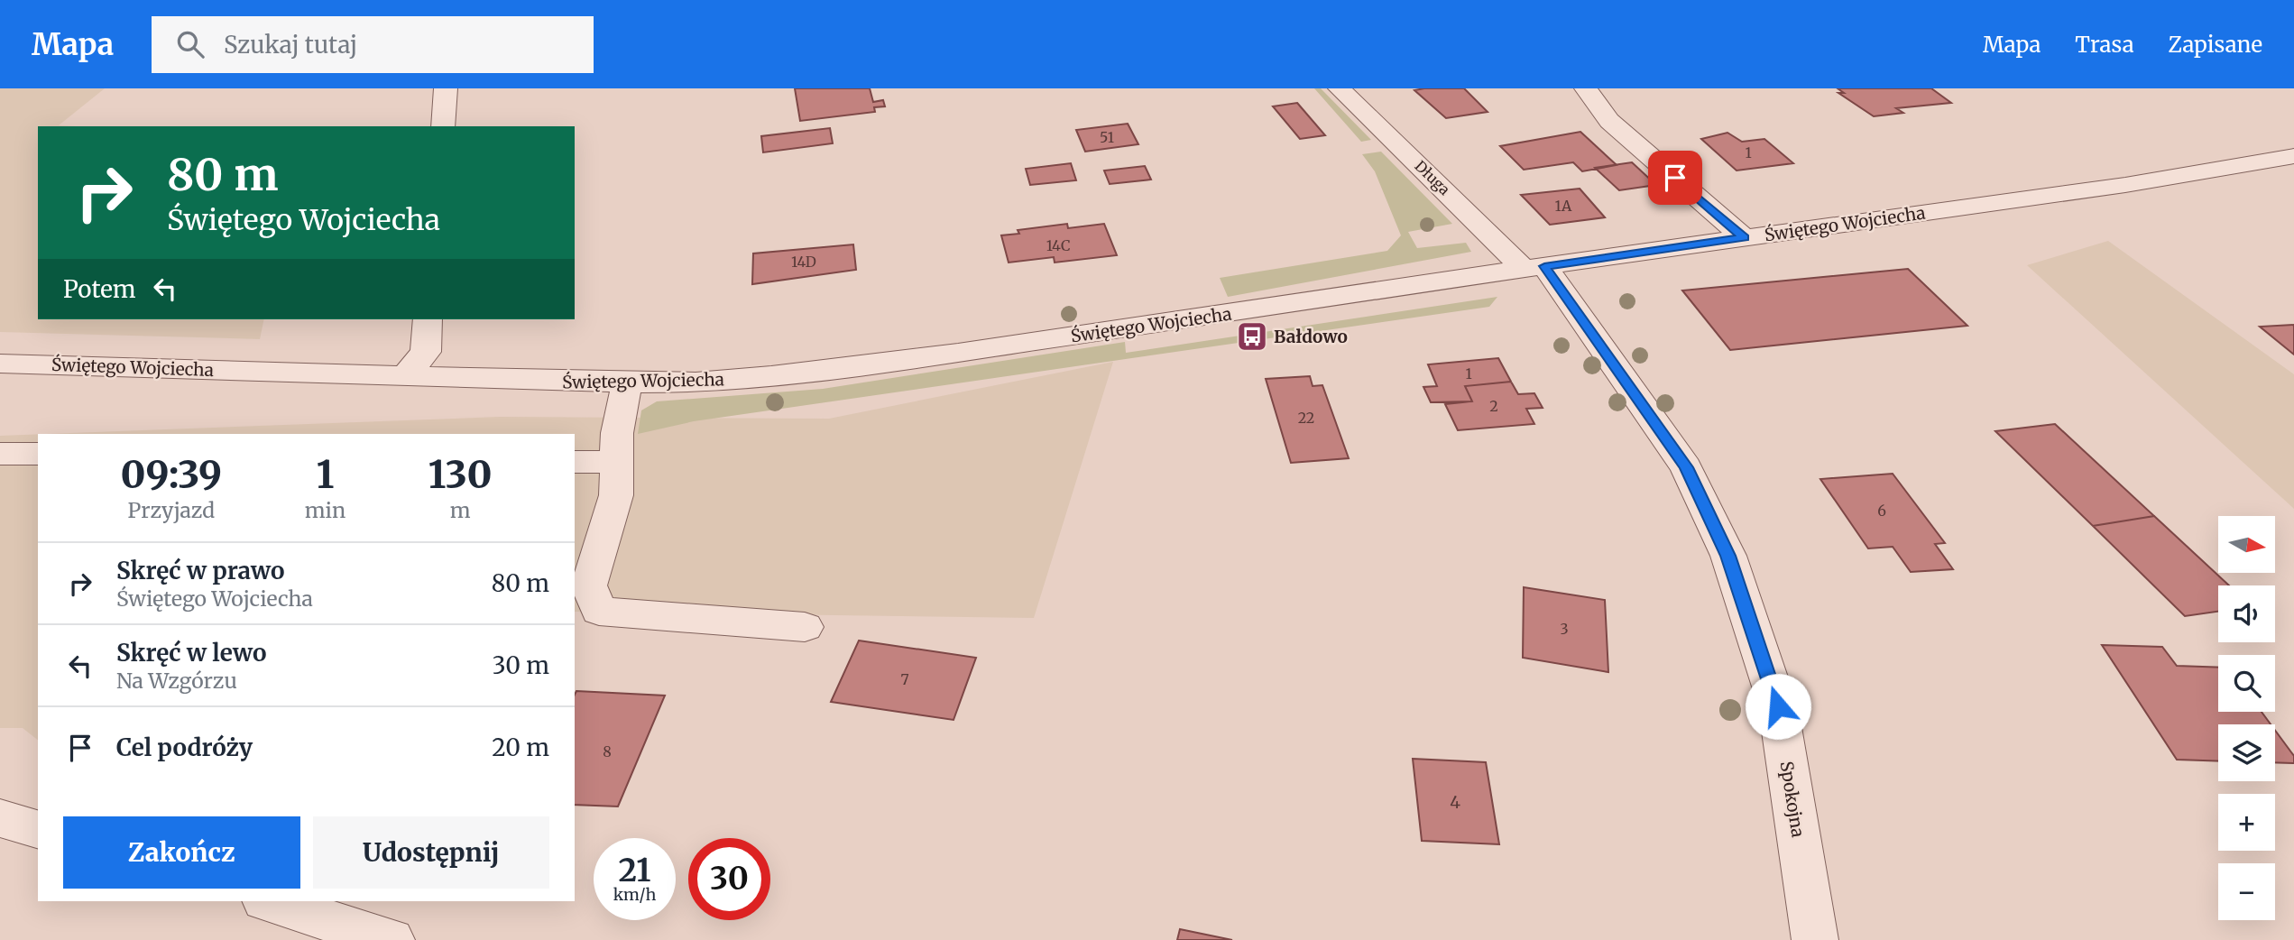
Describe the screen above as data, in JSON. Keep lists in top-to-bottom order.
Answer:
{
  "streets": {
    "street": ["Długa", "Świętego Wojciecha", "Spokojna"]
  },
  "crossings": [
    ["Długa", "Świętego Wojciecha"],
    ["Długa", "Spokojna"],
    ["Świętego Wojciecha", "Spokojna"]
  ],
  "places": {
    "bus stop": ["Bałdowo"]
  },
  "house_numbers": [
    "51",
    "1",
    "1A",
    "14C",
    "14D",
    "1",
    "2",
    "22",
    "6",
    "3",
    "7",
    "8",
    "4"
  ],
  "north": "right",
  "page": {
    "header": "Mapa",
    "search": "Szukaj tutaj",
    "nav": ["Mapa", "Trasa", "Zapisane"],
    "turn": ["80 m", "Świętego Wojciecha"],
    "then": "Potem",
    "eta": [
      "09:39",
      "Przyjazd",
      "1",
      "min",
      "130",
      "m"
    ],
    "map_buttons": ["+", "−"],
    "list": [
      {
        "name": "Skręć w prawo",
        "note": "Świętego Wojciecha",
        "value": "80 m"
      },
      {
        "name": "Skręć w lewo",
        "note": "Na Wzgórzu",
        "value": "30 m"
      },
      {
        "name": "Cel podróży",
        "value": "20 m"
      }
    ],
    "buttons": ["Zakończ", "Udostępnij"],
    "speed": "21 km/h",
    "limit": "30"
  }
}
